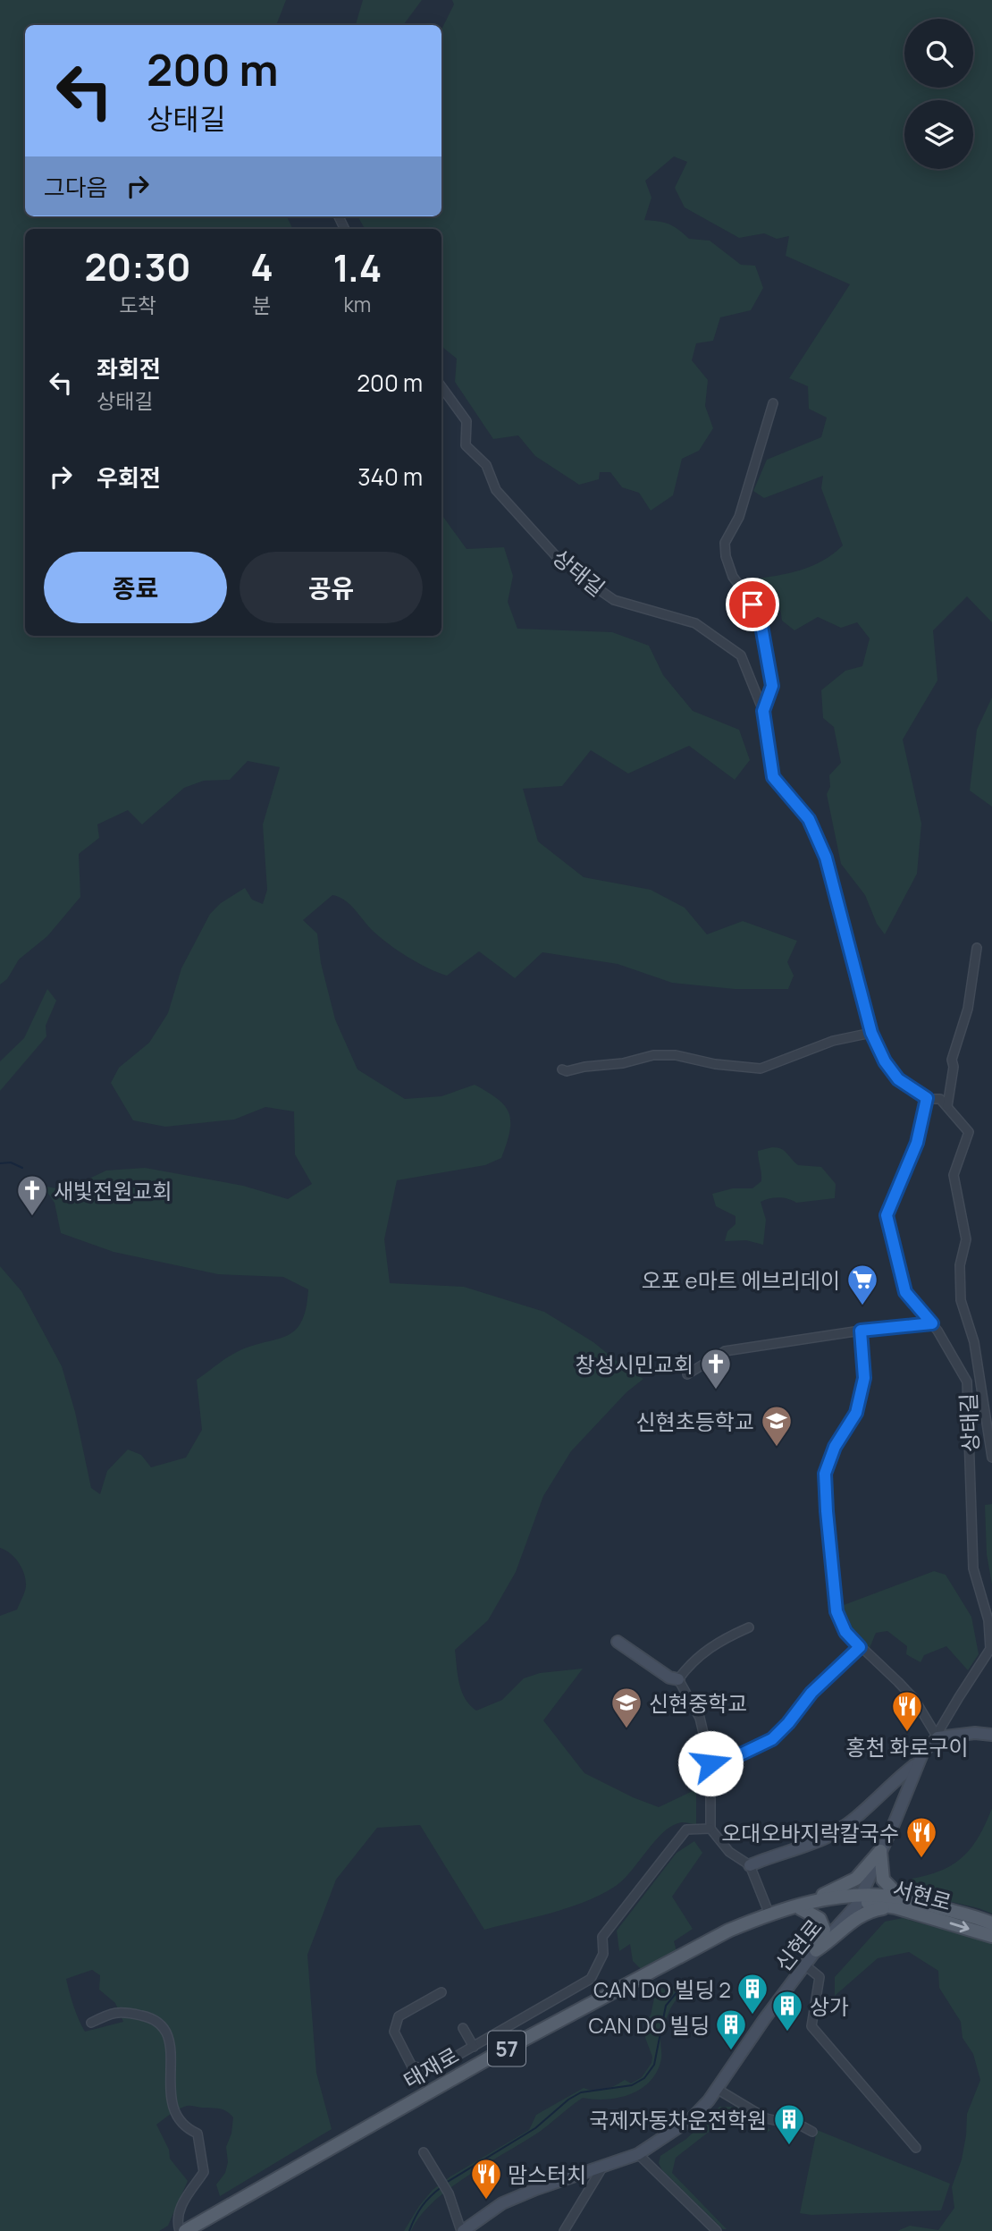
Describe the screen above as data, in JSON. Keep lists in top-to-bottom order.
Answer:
{
  "streets": {
    "main road": [
      "서현로",
      "신현로",
      "57",
      "태재로"
    ],
    "street": ["상태길"]
  },
  "crossings": [
    ["상태길", "신현로"],
    ["서현로", "신현로"],
    ["서현로", "태재로"]
  ],
  "places": {
    "church": ["새빛전원교회", "창성시민교회"],
    "supermarket": ["오포 e마트 에브리데이"],
    "school or university": ["신현초등학교", "신현중학교"],
    "restaurant": ["홍천 화로구이", "오대오바지락칼국수", "맘스터치"],
    "building": [
      "CAN DO 빌딩 2",
      "상가",
      "CAN DO 빌딩",
      "국제자동차운전학원"
    ]
  },
  "page": {
    "turn": ["200 m", "상태길"],
    "then": "그다음",
    "eta": [
      "20:30",
      "도착",
      "4",
      "분",
      "1.4",
      "km"
    ],
    "list": [
      {
        "name": "좌회전",
        "note": "상태길",
        "value": "200 m"
      },
      {
        "name": "우회전",
        "value": "340 m"
      }
    ],
    "buttons": ["종료", "공유"]
  }
}
